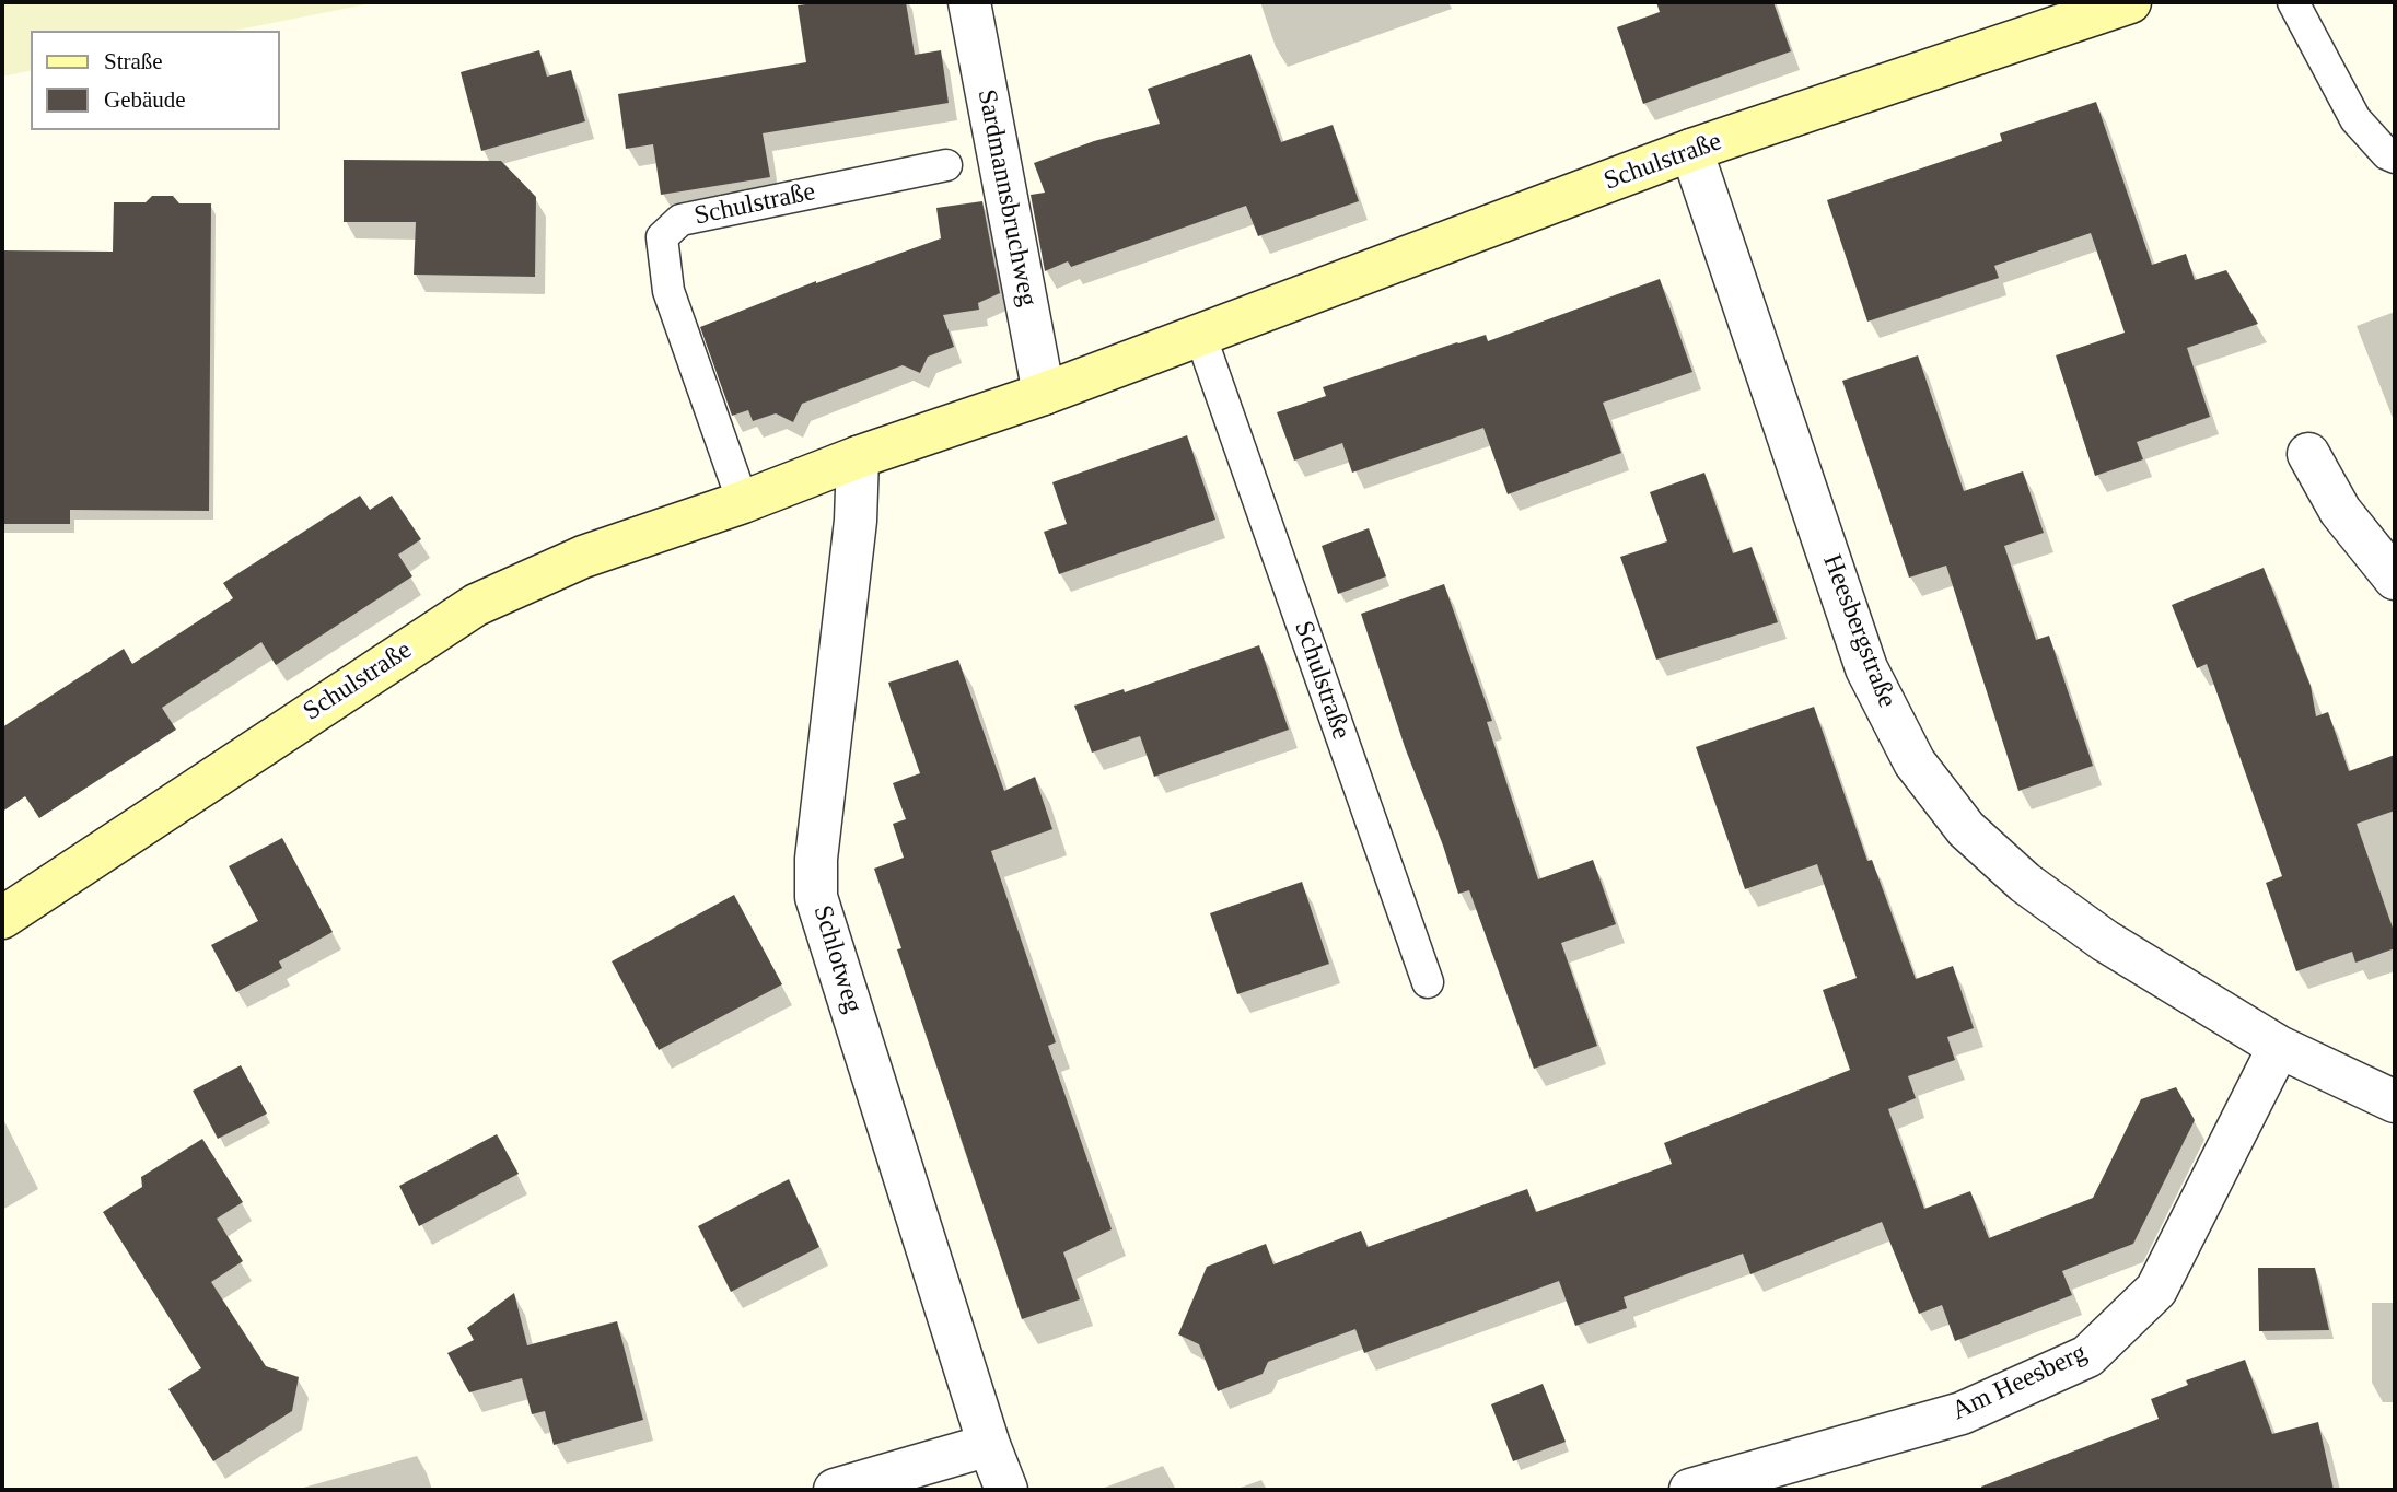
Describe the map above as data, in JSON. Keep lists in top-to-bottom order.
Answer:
{
  "streets": {
    "street": [
      "Schulstraße",
      "Sardmannsbruchweg",
      "Heesbergstraße",
      "Schlotweg",
      "Am Heesberg"
    ]
  },
  "crossings": [
    ["Schulstraße", "Sardmannsbruchweg"],
    ["Schulstraße", "Heesbergstraße"],
    ["Schulstraße", "Schlotweg"],
    ["Heesbergstraße", "Am Heesberg"]
  ],
  "legend": ["Straße", "Gebäude"]
}
